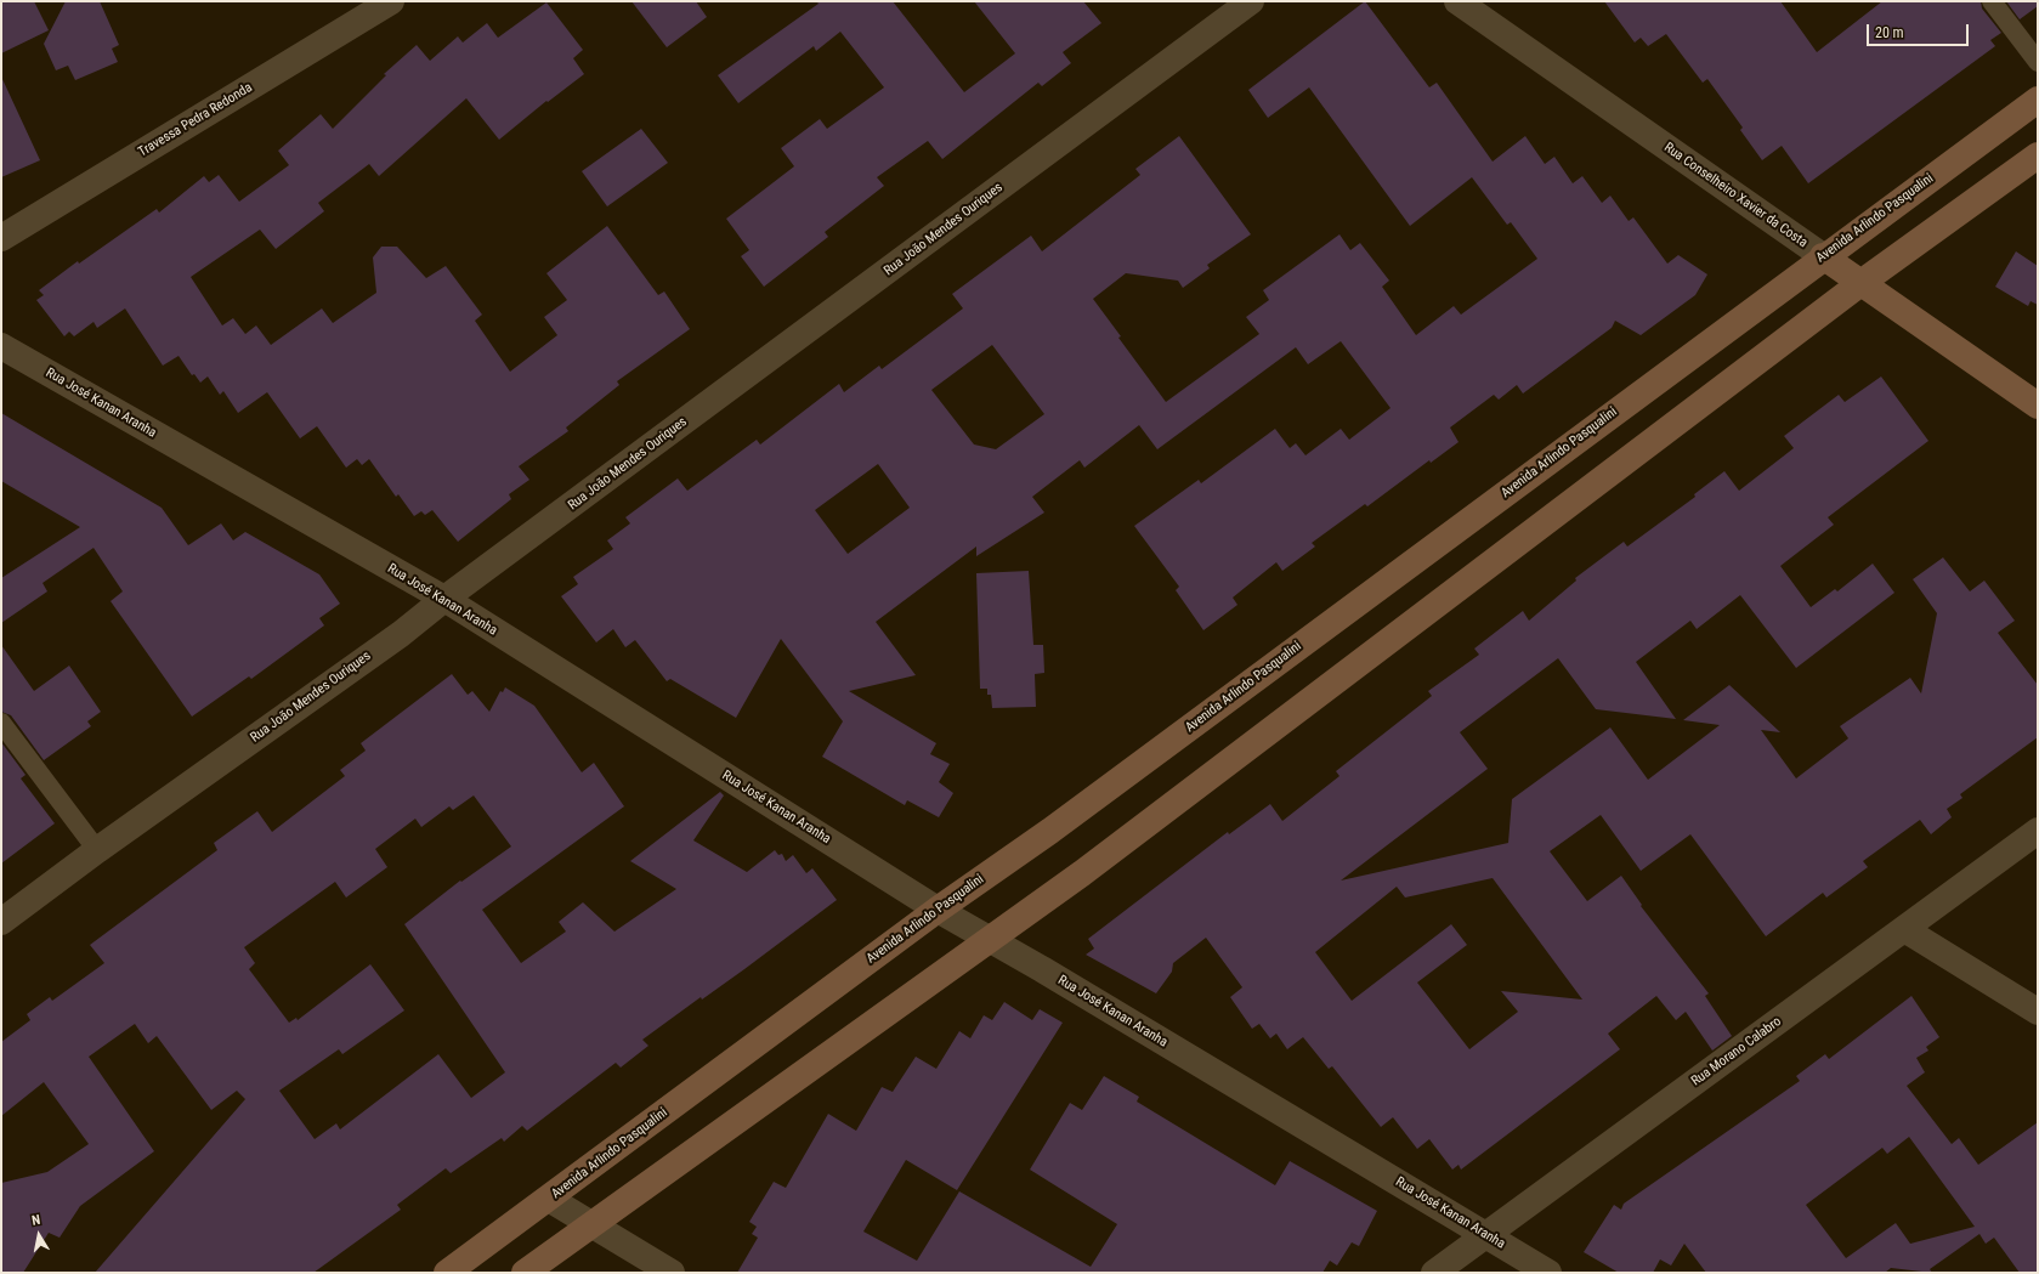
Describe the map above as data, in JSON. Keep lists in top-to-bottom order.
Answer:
{
  "streets": {
    "street": [
      "Travessa Pedra Redonda",
      "Rua Conselheiro Xavier da Costa",
      "Avenida Arlindo Pasqualini",
      "Rua João Mendes Ouriques",
      "Rua José Kanan Aranha",
      "Rua Morano Calabro"
    ]
  },
  "crossings": [
    ["Rua Conselheiro Xavier da Costa", "Avenida Arlindo Pasqualini"],
    ["Avenida Arlindo Pasqualini", "Rua José Kanan Aranha"],
    ["Rua João Mendes Ouriques", "Rua José Kanan Aranha"],
    ["Rua José Kanan Aranha", "Rua Morano Calabro"]
  ],
  "scale_bar": "20 m",
  "north": "top"
}
